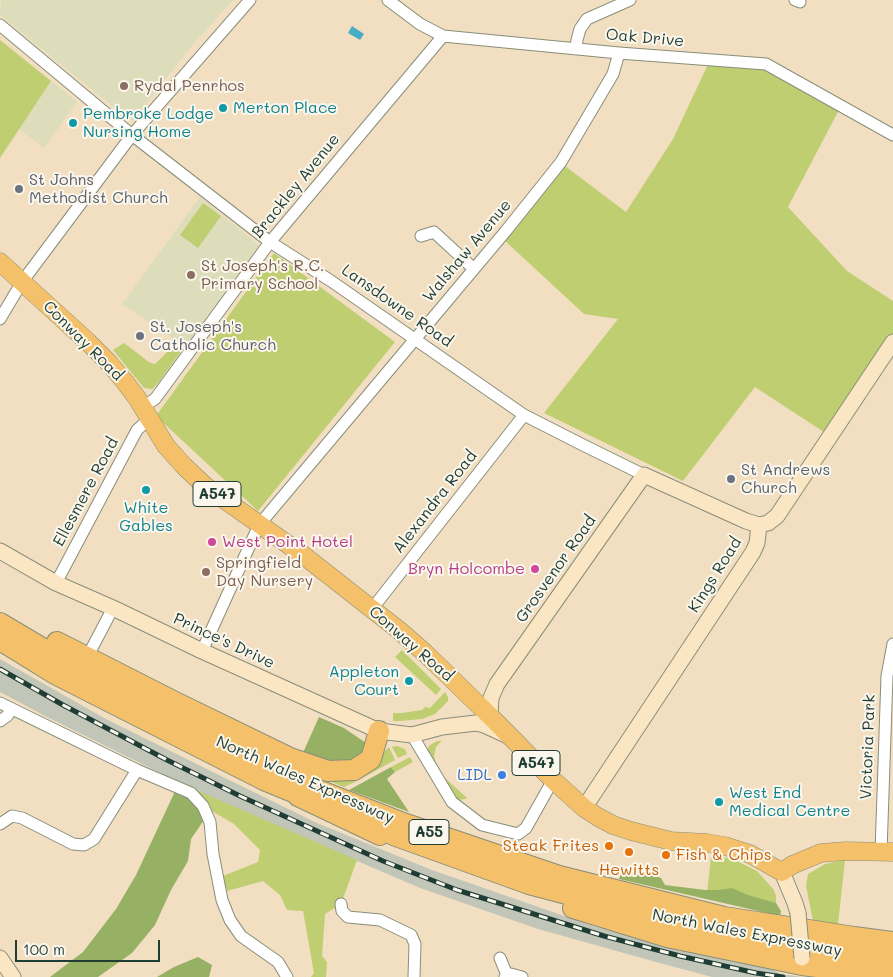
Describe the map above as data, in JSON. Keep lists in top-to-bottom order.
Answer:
{
  "streets": {
    "highway": ["North Wales Expressway", "A55"],
    "main road": [
      "Lansdowne Road",
      "Conway Road",
      "A547",
      "Grosvenor Road",
      "Kings Road",
      "Prince's Drive"
    ],
    "street": [
      "Oak Drive",
      "Brackley Avenue",
      "Walshaw Avenue",
      "Ellesmere Road",
      "Alexandra Road",
      "Victoria Park"
    ]
  },
  "crossings": [
    ["Oak Drive", "Brackley Avenue"],
    ["Oak Drive", "Walshaw Avenue"],
    ["Brackley Avenue", "Lansdowne Road"],
    ["Brackley Avenue", "Conway Road"],
    ["Brackley Avenue", "Ellesmere Road"],
    ["Walshaw Avenue", "Lansdowne Road"],
    ["Walshaw Avenue", "Conway Road"],
    ["Walshaw Avenue", "Prince's Drive"],
    ["Lansdowne Road", "Alexandra Road"],
    ["Lansdowne Road", "Grosvenor Road"],
    ["Lansdowne Road", "Kings Road"],
    ["Conway Road", "Ellesmere Road"],
    ["Conway Road", "Alexandra Road"],
    ["Conway Road", "Grosvenor Road"],
    ["Conway Road", "Kings Road"],
    ["Conway Road", "Prince's Drive"],
    ["Ellesmere Road", "Prince's Drive"],
    ["Grosvenor Road", "Prince's Drive"]
  ],
  "places": [
    "Rydal Penrhos",
    "Merton Place",
    "Pembroke Lodge Nursing Home",
    "St Johns Methodist Church",
    "St Joseph's R.C. Primary School",
    "St. Joseph's Catholic Church",
    "St Andrews Church",
    "White Gables",
    "West Point Hotel",
    "Bryn Holcombe",
    "Springfield Day Nursery",
    "Appleton Court",
    "LIDL",
    "West End Medical Centre",
    "Steak Frites",
    "Hewitts",
    "Fish & Chips"
  ],
  "scale_bar": "100 m"
}
